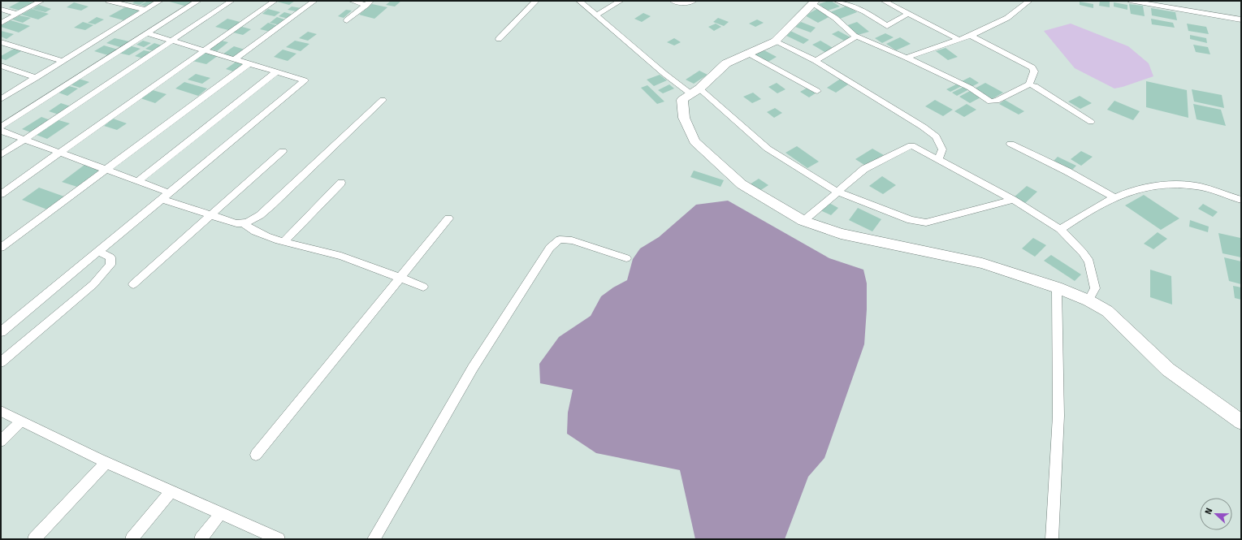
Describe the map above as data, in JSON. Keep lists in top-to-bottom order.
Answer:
{
  "north": "left"
}
